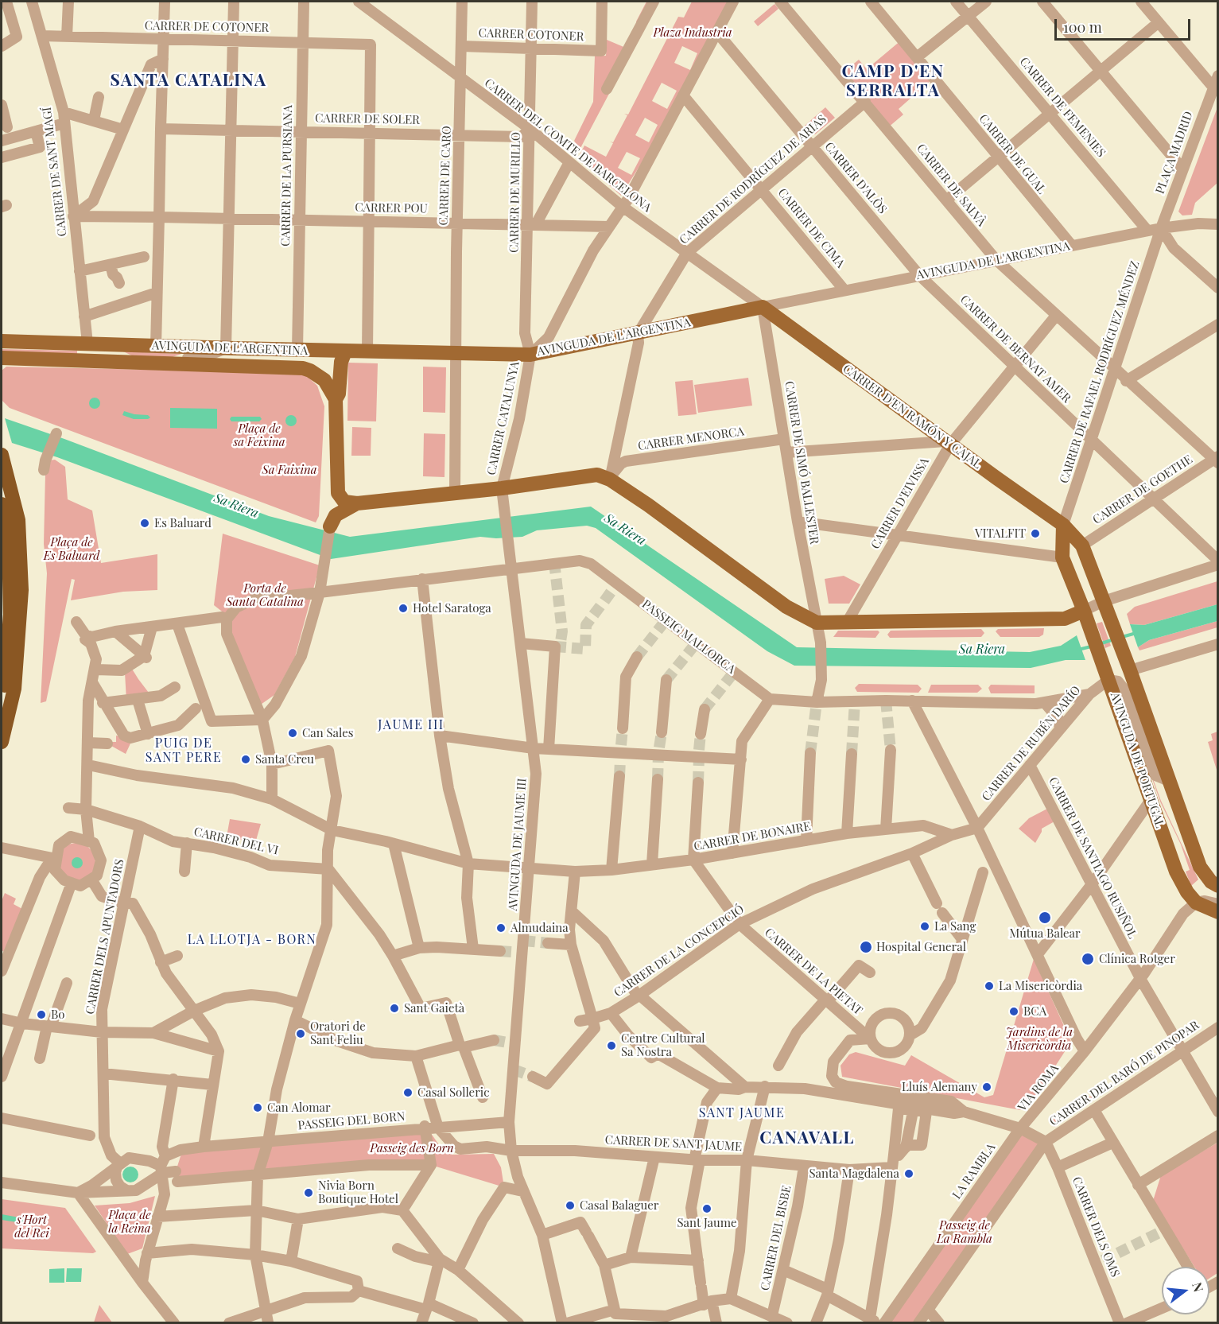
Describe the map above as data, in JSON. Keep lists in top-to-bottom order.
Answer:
{
  "streets": {
    "main road": ["AVINGUDA DE L'ARGENTINA", "CARRER D'EN RAMÓN Y CAJAL", "AVINGUDA DE PORTUGAL"],
    "street": [
      "CARRER DE COTONER",
      "CARRER COTONER",
      "CARRER DE FEMENIES",
      "CARRER DE SOLER",
      "CARRER DEL COMTE DE BARCELONA",
      "PLAÇA MADRID",
      "CARRER DE GUAL",
      "CARRER DE SANT MAGÍ",
      "CARRER DE LA PURSIANA",
      "CARRER DE CARO",
      "CARRER D'ALÒS",
      "CARRER DE RODRÍGUEZ DE ARIAS",
      "CARRER DE SALVÀ",
      "CARRER DE MURILLO",
      "CARRER POU",
      "CARRER DE CIMA",
      "CARRER DE BERNAT AMER",
      "CARRER DE RAFAEL RODRÍGUEZ MÉNDEZ",
      "CARRER CATALUNYA",
      "CARRER MENORCA",
      "CARRER DE SIMÓ BALLESTER",
      "CARRER DE GOETHE",
      "CARRER D'EIVISSA",
      "PASSEIG MALLORCA",
      "CARRER DE RUBÉN DARÍO",
      "CARRER DE BONAIRE",
      "CARRER DEL VI",
      "AVINGUDA DE JAUME III",
      "CARRER DE SANTIAGO RUSIÑOL",
      "CARRER DELS APUNTADORS",
      "CARRER DE LA CONCEPCIÓ",
      "CARRER DE LA PIETAT",
      "CARRER DEL BARÓ DE PINOPAR",
      "VIA ROMA",
      "PASSEIG DEL BORN",
      "CARRER DE SANT JAUME",
      "LA RAMBLA",
      "CARRER DELS OMS",
      "CARRER DEL BISBE"
    ]
  },
  "crossings": [
    ["CARRER DE COTONER", "CARRER DE SOLER"],
    ["CARRER DE COTONER", "CARRER DE SANT MAGÍ"],
    ["CARRER DE COTONER", "CARRER DE LA PURSIANA"],
    ["CARRER COTONER", "CARRER DE CARO"],
    ["CARRER COTONER", "CARRER DE MURILLO"],
    ["CARRER DE FEMENIES", "AVINGUDA DE L'ARGENTINA"],
    ["CARRER DE SOLER", "CARRER DEL COMTE DE BARCELONA"],
    ["CARRER DE SOLER", "CARRER DE LA PURSIANA"],
    ["CARRER DE SOLER", "CARRER DE CARO"],
    ["CARRER DE SOLER", "CARRER DE MURILLO"],
    ["CARRER DEL COMTE DE BARCELONA", "CARRER DE CARO"],
    ["CARRER DEL COMTE DE BARCELONA", "CARRER DE RODRÍGUEZ DE ARIAS"],
    ["CARRER DEL COMTE DE BARCELONA", "CARRER DE MURILLO"],
    ["CARRER DEL COMTE DE BARCELONA", "AVINGUDA DE L'ARGENTINA"],
    ["CARRER DEL COMTE DE BARCELONA", "CARRER D'EN RAMÓN Y CAJAL"],
    ["CARRER DEL COMTE DE BARCELONA", "CARRER DE SIMÓ BALLESTER"],
    ["PLAÇA MADRID", "AVINGUDA DE L'ARGENTINA"],
    ["PLAÇA MADRID", "CARRER DE RAFAEL RODRÍGUEZ MÉNDEZ"],
    ["CARRER DE GUAL", "AVINGUDA DE L'ARGENTINA"],
    ["CARRER DE SANT MAGÍ", "CARRER POU"],
    ["CARRER DE SANT MAGÍ", "AVINGUDA DE L'ARGENTINA"],
    ["CARRER DE LA PURSIANA", "CARRER POU"],
    ["CARRER DE LA PURSIANA", "AVINGUDA DE L'ARGENTINA"],
    ["CARRER DE CARO", "CARRER POU"],
    ["CARRER DE CARO", "AVINGUDA DE L'ARGENTINA"],
    ["CARRER D'ALÒS", "CARRER DE RODRÍGUEZ DE ARIAS"],
    ["CARRER D'ALÒS", "AVINGUDA DE L'ARGENTINA"],
    ["CARRER D'ALÒS", "CARRER DE BERNAT AMER"],
    ["CARRER DE RODRÍGUEZ DE ARIAS", "CARRER DE SALVÀ"],
    ["CARRER DE RODRÍGUEZ DE ARIAS", "CARRER DE CIMA"],
    ["CARRER DE RODRÍGUEZ DE ARIAS", "AVINGUDA DE L'ARGENTINA"],
    ["CARRER DE SALVÀ", "AVINGUDA DE L'ARGENTINA"],
    ["CARRER DE SALVÀ", "CARRER DE RAFAEL RODRÍGUEZ MÉNDEZ"],
    ["CARRER DE SALVÀ", "CARRER DE GOETHE"],
    ["CARRER DE SALVÀ", "CARRER D'EIVISSA"],
    ["CARRER DE MURILLO", "CARRER POU"],
    ["CARRER DE MURILLO", "AVINGUDA DE L'ARGENTINA"],
    ["CARRER DE MURILLO", "CARRER CATALUNYA"],
    ["CARRER DE CIMA", "AVINGUDA DE L'ARGENTINA"],
    ["AVINGUDA DE L'ARGENTINA", "CARRER DE BERNAT AMER"],
    ["AVINGUDA DE L'ARGENTINA", "CARRER DE RAFAEL RODRÍGUEZ MÉNDEZ"],
    ["AVINGUDA DE L'ARGENTINA", "CARRER D'EN RAMÓN Y CAJAL"],
    ["AVINGUDA DE L'ARGENTINA", "CARRER CATALUNYA"],
    ["AVINGUDA DE L'ARGENTINA", "CARRER DE SIMÓ BALLESTER"],
    ["CARRER DE BERNAT AMER", "CARRER DE RAFAEL RODRÍGUEZ MÉNDEZ"],
    ["CARRER DE BERNAT AMER", "CARRER DE GOETHE"],
    ["CARRER DE BERNAT AMER", "CARRER D'EIVISSA"],
    ["CARRER DE RAFAEL RODRÍGUEZ MÉNDEZ", "CARRER D'EN RAMÓN Y CAJAL"],
    ["CARRER D'EN RAMÓN Y CAJAL", "CARRER DE SIMÓ BALLESTER"],
    ["CARRER D'EN RAMÓN Y CAJAL", "CARRER DE GOETHE"],
    ["CARRER D'EN RAMÓN Y CAJAL", "CARRER D'EIVISSA"],
    ["CARRER D'EN RAMÓN Y CAJAL", "AVINGUDA DE PORTUGAL"],
    ["CARRER CATALUNYA", "AVINGUDA DE JAUME III"],
    ["CARRER MENORCA", "CARRER DE SIMÓ BALLESTER"],
    ["CARRER DE GOETHE", "AVINGUDA DE PORTUGAL"],
    ["PASSEIG MALLORCA", "AVINGUDA DE JAUME III"],
    ["CARRER DE RUBÉN DARÍO", "AVINGUDA DE PORTUGAL"],
    ["CARRER DE RUBÉN DARÍO", "CARRER DE SANTIAGO RUSIÑOL"],
    ["AVINGUDA DE PORTUGAL", "VIA ROMA"],
    ["CARRER DE BONAIRE", "AVINGUDA DE JAUME III"],
    ["CARRER DE BONAIRE", "CARRER DE LA CONCEPCIÓ"],
    ["CARRER DE BONAIRE", "CARRER DE LA PIETAT"],
    ["CARRER DEL VI", "CARRER DELS APUNTADORS"],
    ["AVINGUDA DE JAUME III", "PASSEIG DEL BORN"],
    ["AVINGUDA DE JAUME III", "CARRER DE SANT JAUME"],
    ["CARRER DE SANTIAGO RUSIÑOL", "CARRER DEL BARÓ DE PINOPAR"],
    ["CARRER DE SANTIAGO RUSIÑOL", "VIA ROMA"],
    ["CARRER DE LA CONCEPCIÓ", "CARRER DE LA PIETAT"],
    ["CARRER DEL BARÓ DE PINOPAR", "CARRER DELS OMS"],
    ["VIA ROMA", "LA RAMBLA"],
    ["PASSEIG DEL BORN", "CARRER DE SANT JAUME"],
    ["CARRER DE SANT JAUME", "CARRER DEL BISBE"]
  ],
  "districts": [
    "CAMP D'EN SERRALTA",
    "SANTA CATALINA",
    "JAUME III",
    "PUIG DE SANT PERE",
    "LA LLOTJA - BORN",
    "SANT JAUME",
    "CANAVALL"
  ],
  "water": ["Sa Riera"],
  "parks": [
    "Plaza Industria",
    "Plaça de sa Feixina",
    "Sa Faixina",
    "Plaça de Es Baluard",
    "Porta de Santa Catalina",
    "Jardins de la Misericòrdia",
    "Passeig des Born",
    "Plaça de la Reina",
    "s'Hort del Rei",
    "Passeig de La Rambla"
  ],
  "places": [
    "Es Baluard",
    "VITALFIT",
    "Hotel Saratoga",
    "Can Sales",
    "Santa Creu",
    "Mútua Balear",
    "La Sang",
    "Almudaina",
    "Hospital General",
    "Clínica Rotger",
    "La Misericòrdia",
    "Sant Gaietà",
    "BCA",
    "Bo",
    "Oratori de Sant Feliu",
    "Centre Cultural Sa Nostra",
    "Lluís Alemany",
    "Casal Solleric",
    "Can Alomar",
    "Santa Magdalena",
    "Nivia Born Boutique Hotel",
    "Casal Balaguer",
    "Sant Jaume"
  ],
  "scale_bar": "100 m",
  "north": "right"
}
